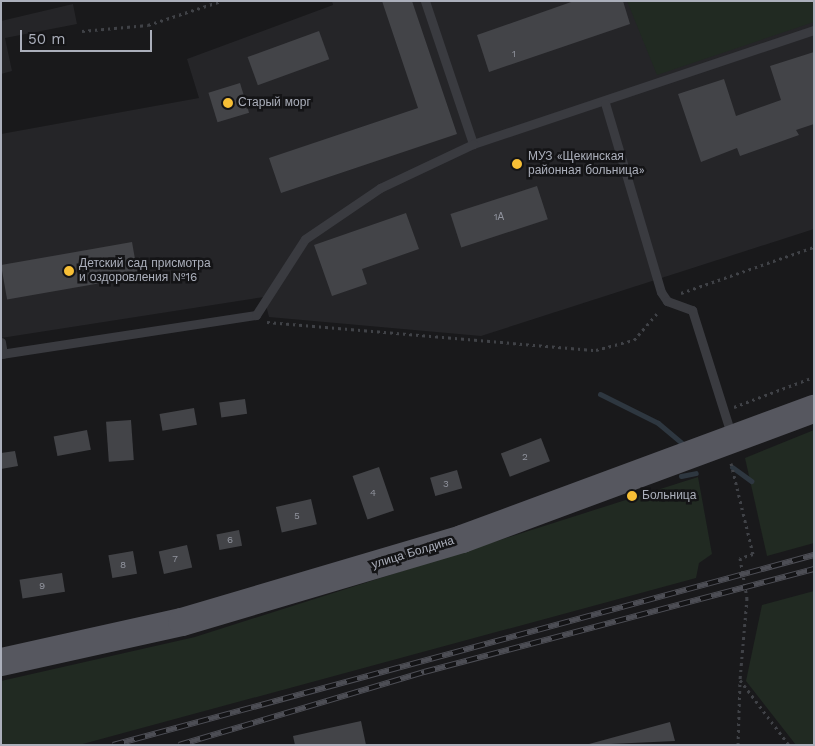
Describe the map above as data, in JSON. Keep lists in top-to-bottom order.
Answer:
{
  "streets": {
    "main road": ["улица Болдина"]
  },
  "places": [
    "Старый морг",
    "МУЗ «Щекинская районная больница»",
    "Детский сад присмотра и оздоровления №16",
    "Больница"
  ],
  "house_numbers": [
    "1",
    "1А",
    "2",
    "3",
    "4",
    "5",
    "6",
    "7",
    "8",
    "9"
  ],
  "scale_bar": "50 m"
}
